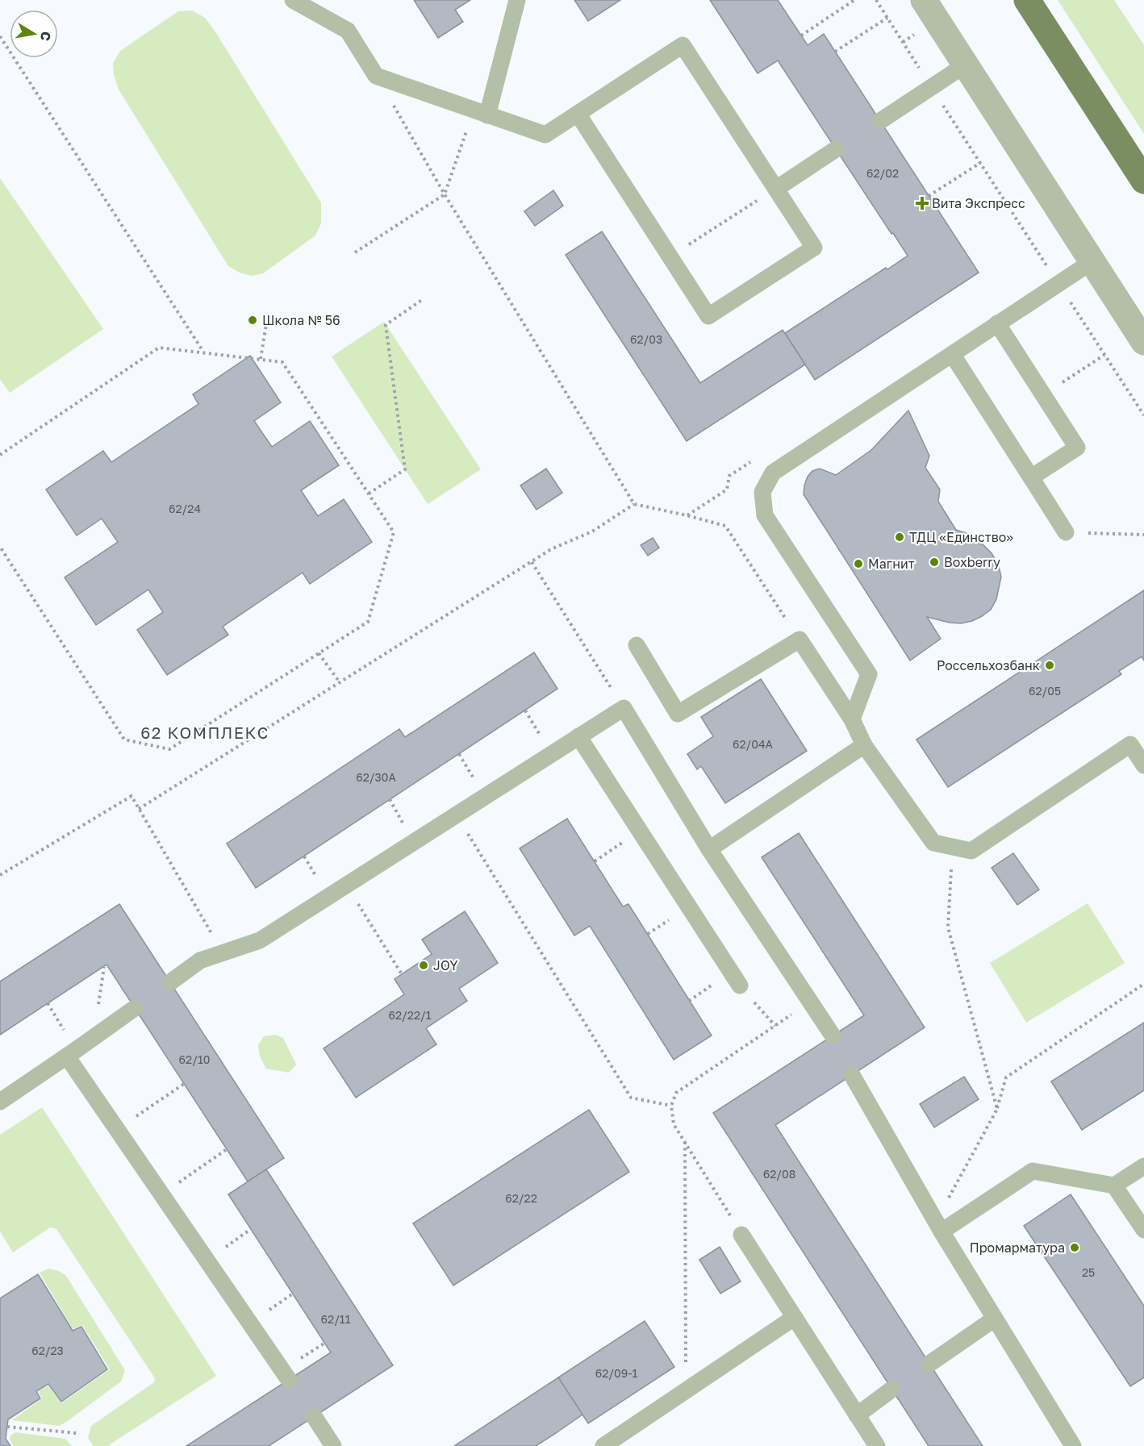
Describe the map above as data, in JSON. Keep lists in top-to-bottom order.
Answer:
{
  "districts": ["62 КОМПЛЕКС"],
  "places": {
    "health": ["Вита Экспресс"],
    "other": [
      "Школа № 56",
      "ТДЦ «Единство»",
      "Boxberry",
      "Магнит",
      "Россельхозбанк",
      "JOY",
      "Промарматура"
    ]
  },
  "house_numbers": [
    "62/02",
    "62/03",
    "62/24",
    "62/05",
    "62/04А",
    "62/30А",
    "62/22/1",
    "62/10",
    "62/08",
    "62/22",
    "25",
    "62/11",
    "62/23",
    "62/09-1"
  ],
  "north": "right"
}
